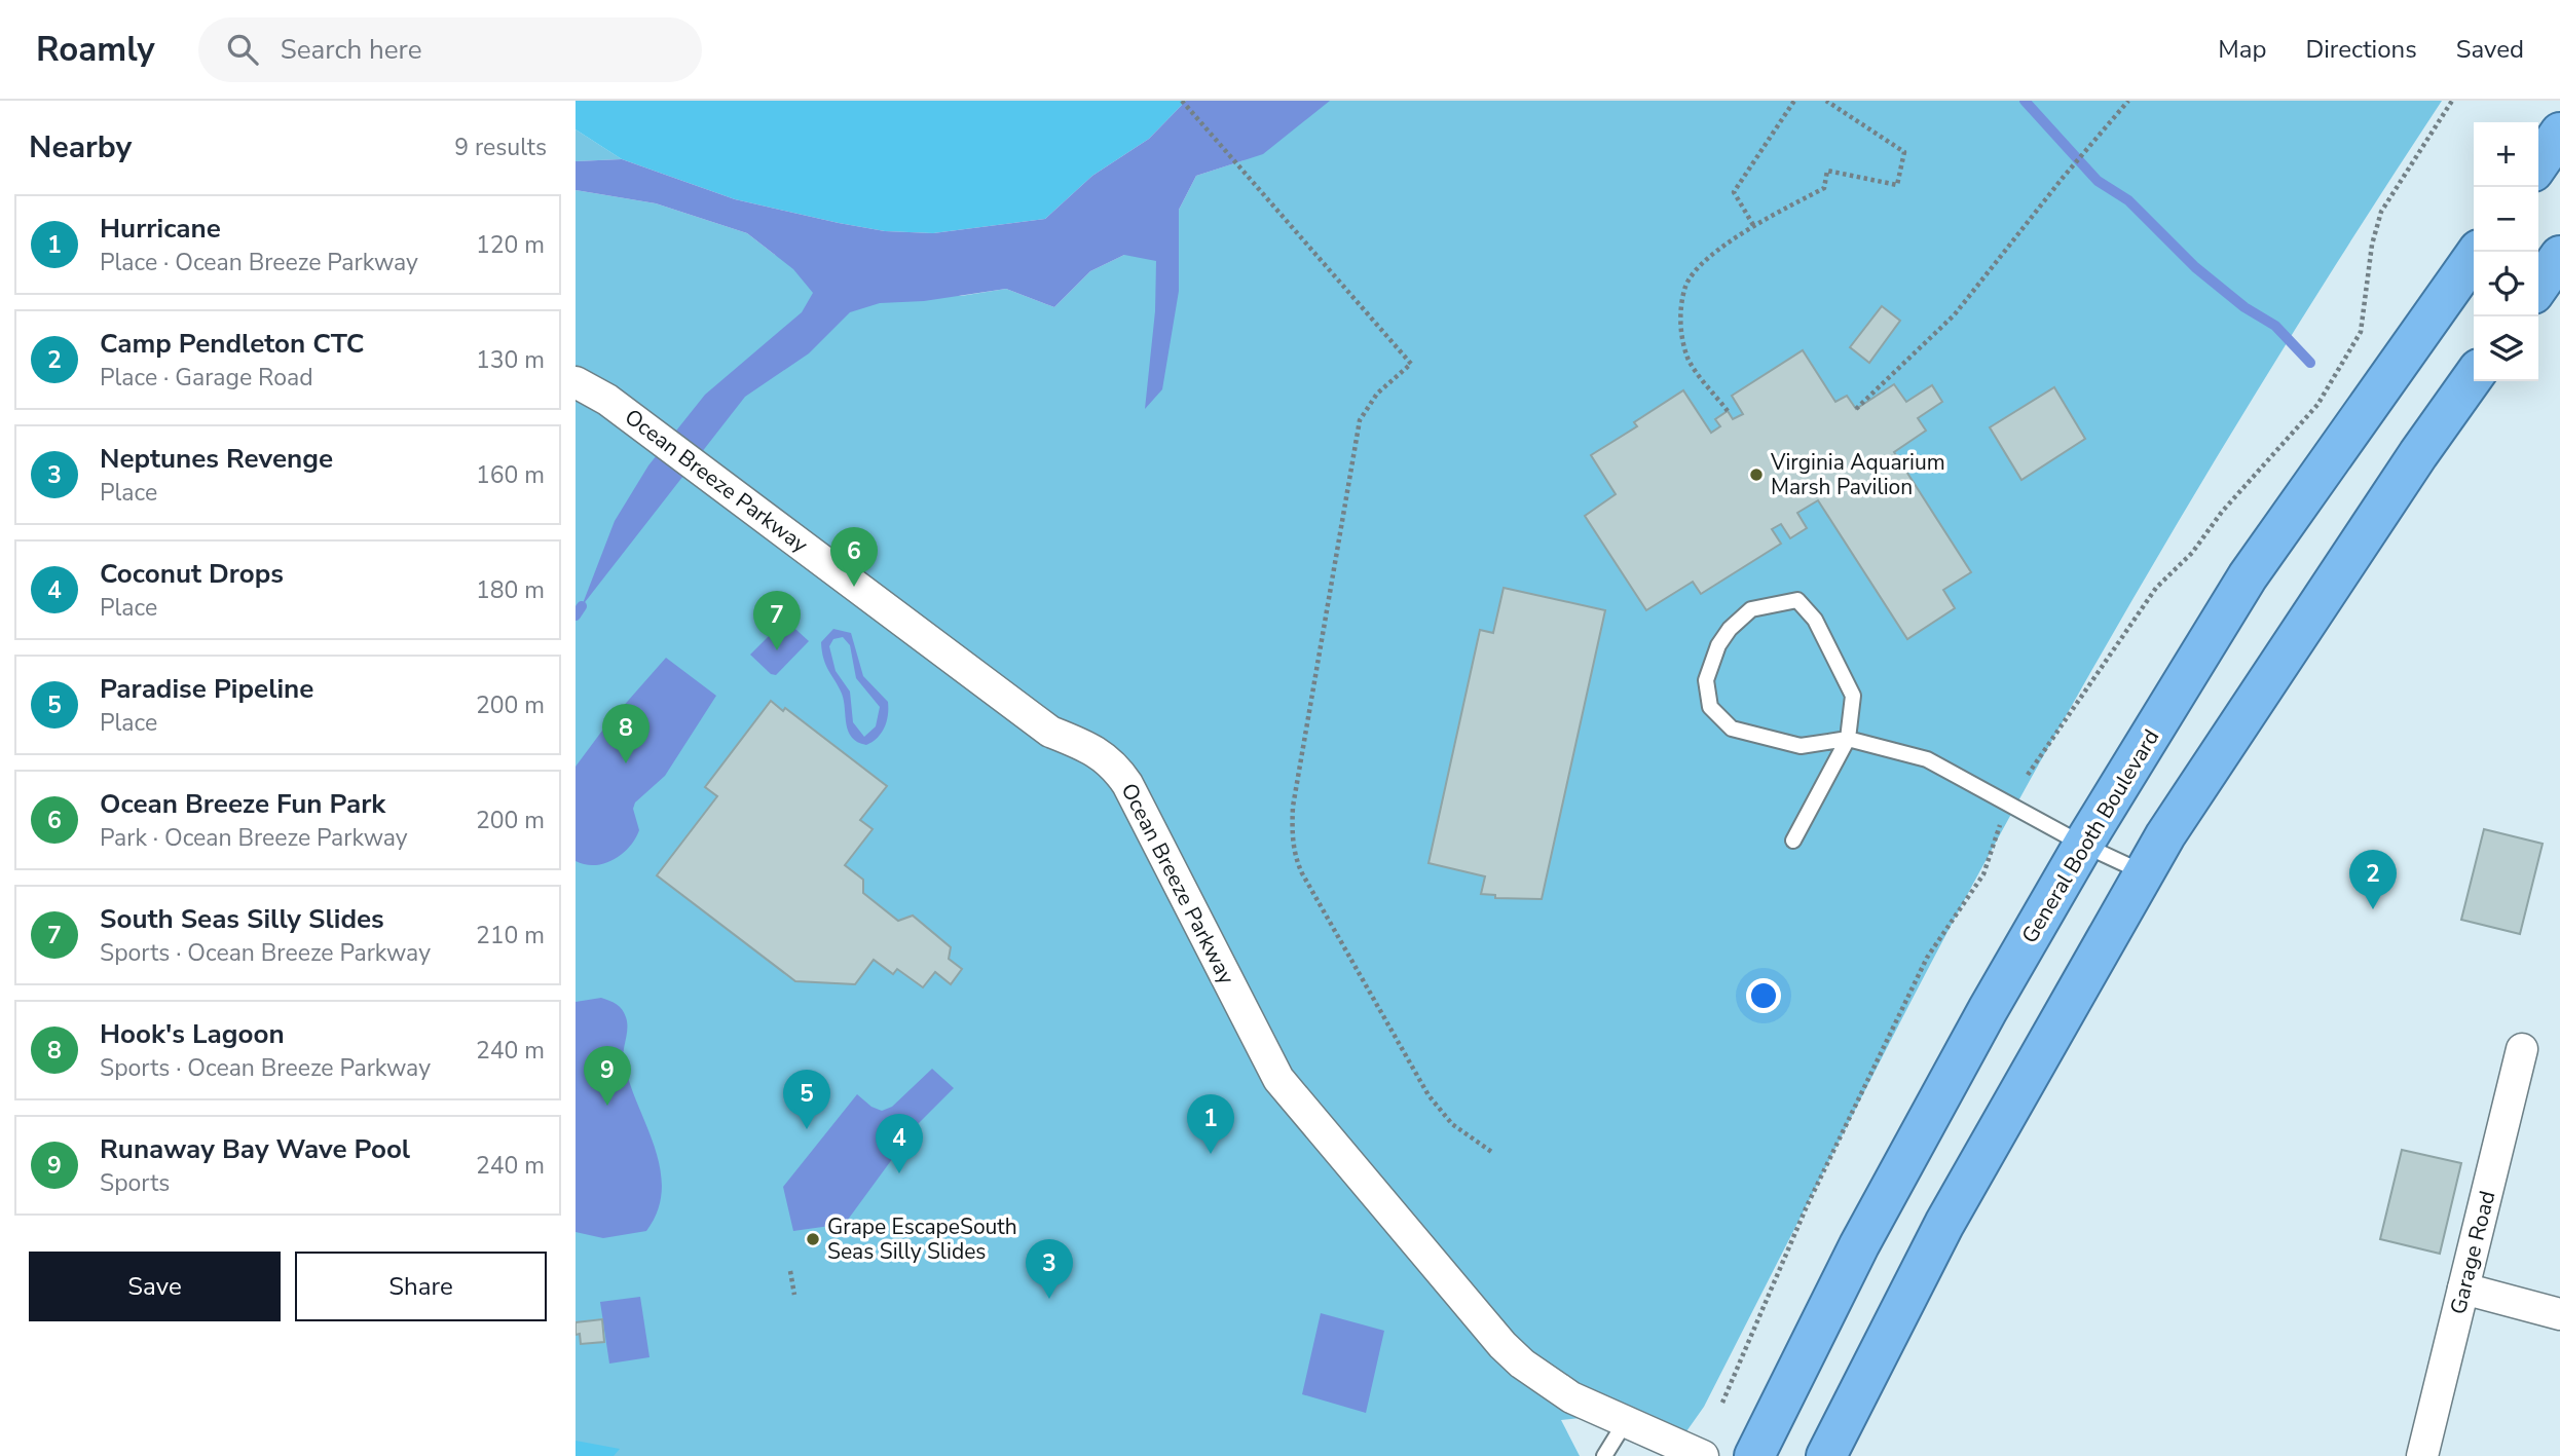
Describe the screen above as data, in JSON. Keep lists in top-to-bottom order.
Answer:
{
  "streets": {
    "highway": ["General Booth Boulevard"],
    "street": ["Ocean Breeze Parkway", "Garage Road"]
  },
  "places": ["Virginia Aquarium Marsh Pavilion", "Grape EscapeSouth Seas Silly Slides"],
  "page": {
    "header": "Roamly",
    "search": "Search here",
    "nav": ["Map", "Directions", "Saved"],
    "heading": ["Nearby", "9 results"],
    "map_buttons": ["+", "−"],
    "list": [
      {
        "mark": "1",
        "name": "Hurricane",
        "note": "Place · Ocean Breeze Parkway",
        "value": "120 m"
      },
      {
        "mark": "2",
        "name": "Camp Pendleton CTC",
        "note": "Place · Garage Road",
        "value": "130 m"
      },
      {
        "mark": "3",
        "name": "Neptunes Revenge",
        "note": "Place",
        "value": "160 m"
      },
      {
        "mark": "4",
        "name": "Coconut Drops",
        "note": "Place",
        "value": "180 m"
      },
      {
        "mark": "5",
        "name": "Paradise Pipeline",
        "note": "Place",
        "value": "200 m"
      },
      {
        "mark": "6",
        "name": "Ocean Breeze Fun Park",
        "note": "Park · Ocean Breeze Parkway",
        "value": "200 m"
      },
      {
        "mark": "7",
        "name": "South Seas Silly Slides",
        "note": "Sports · Ocean Breeze Parkway",
        "value": "210 m"
      },
      {
        "mark": "8",
        "name": "Hook's Lagoon",
        "note": "Sports · Ocean Breeze Parkway",
        "value": "240 m"
      },
      {
        "mark": "9",
        "name": "Runaway Bay Wave Pool",
        "note": "Sports",
        "value": "240 m"
      }
    ],
    "pins": [
      "6",
      "7",
      "8",
      "2",
      "9",
      "5",
      "1",
      "4",
      "3"
    ],
    "buttons": ["Save", "Share"]
  }
}
